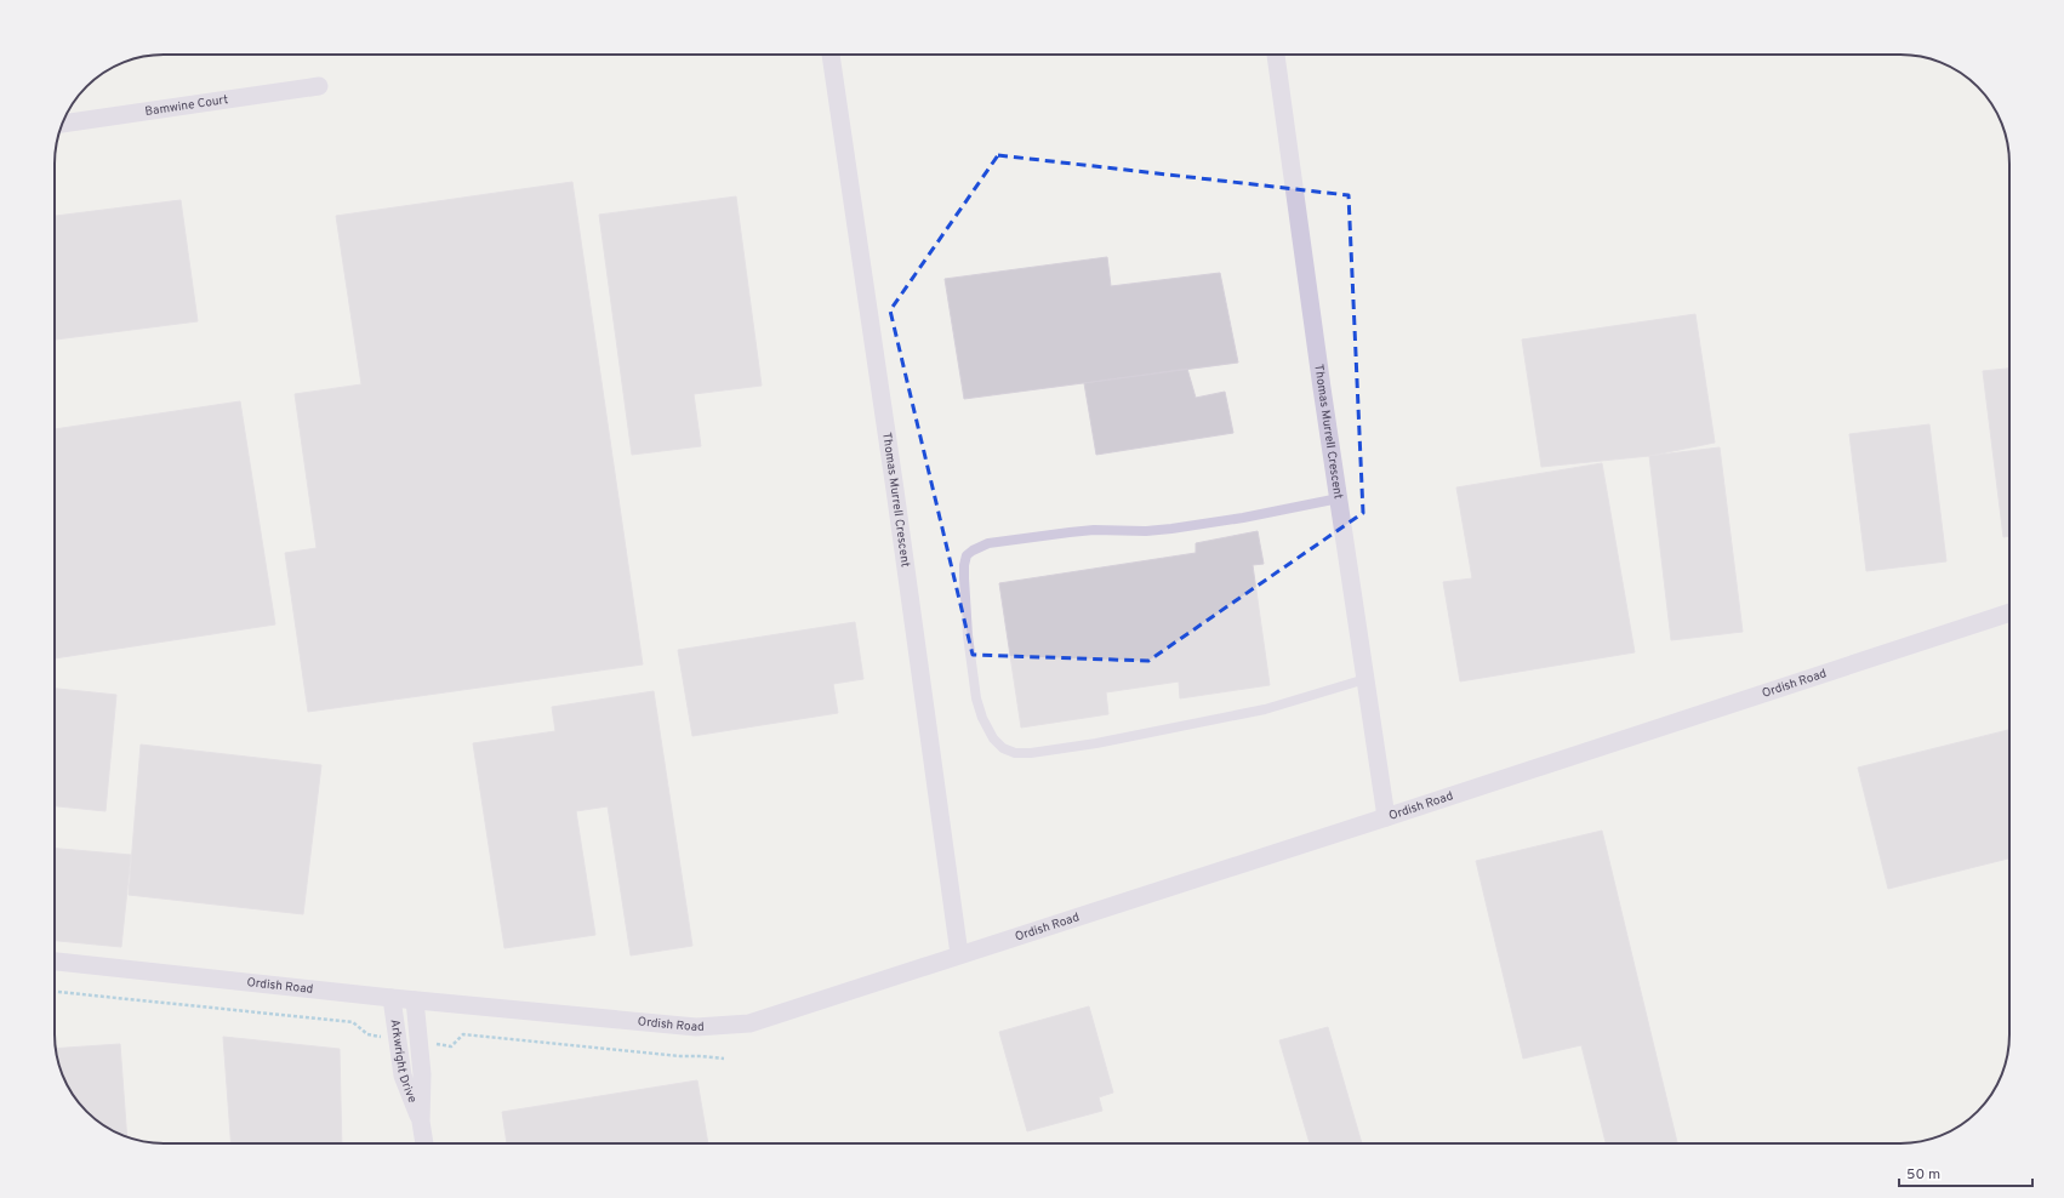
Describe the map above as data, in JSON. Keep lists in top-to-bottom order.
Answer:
{
  "streets": {
    "street": [
      "Bamwine Court",
      "Thomas Murrell Crescent",
      "Ordish Road",
      "Arkwright Drive"
    ]
  },
  "crossings": [
    ["Thomas Murrell Crescent", "Ordish Road"],
    ["Ordish Road", "Arkwright Drive"]
  ],
  "scale_bar": "50 m"
}
